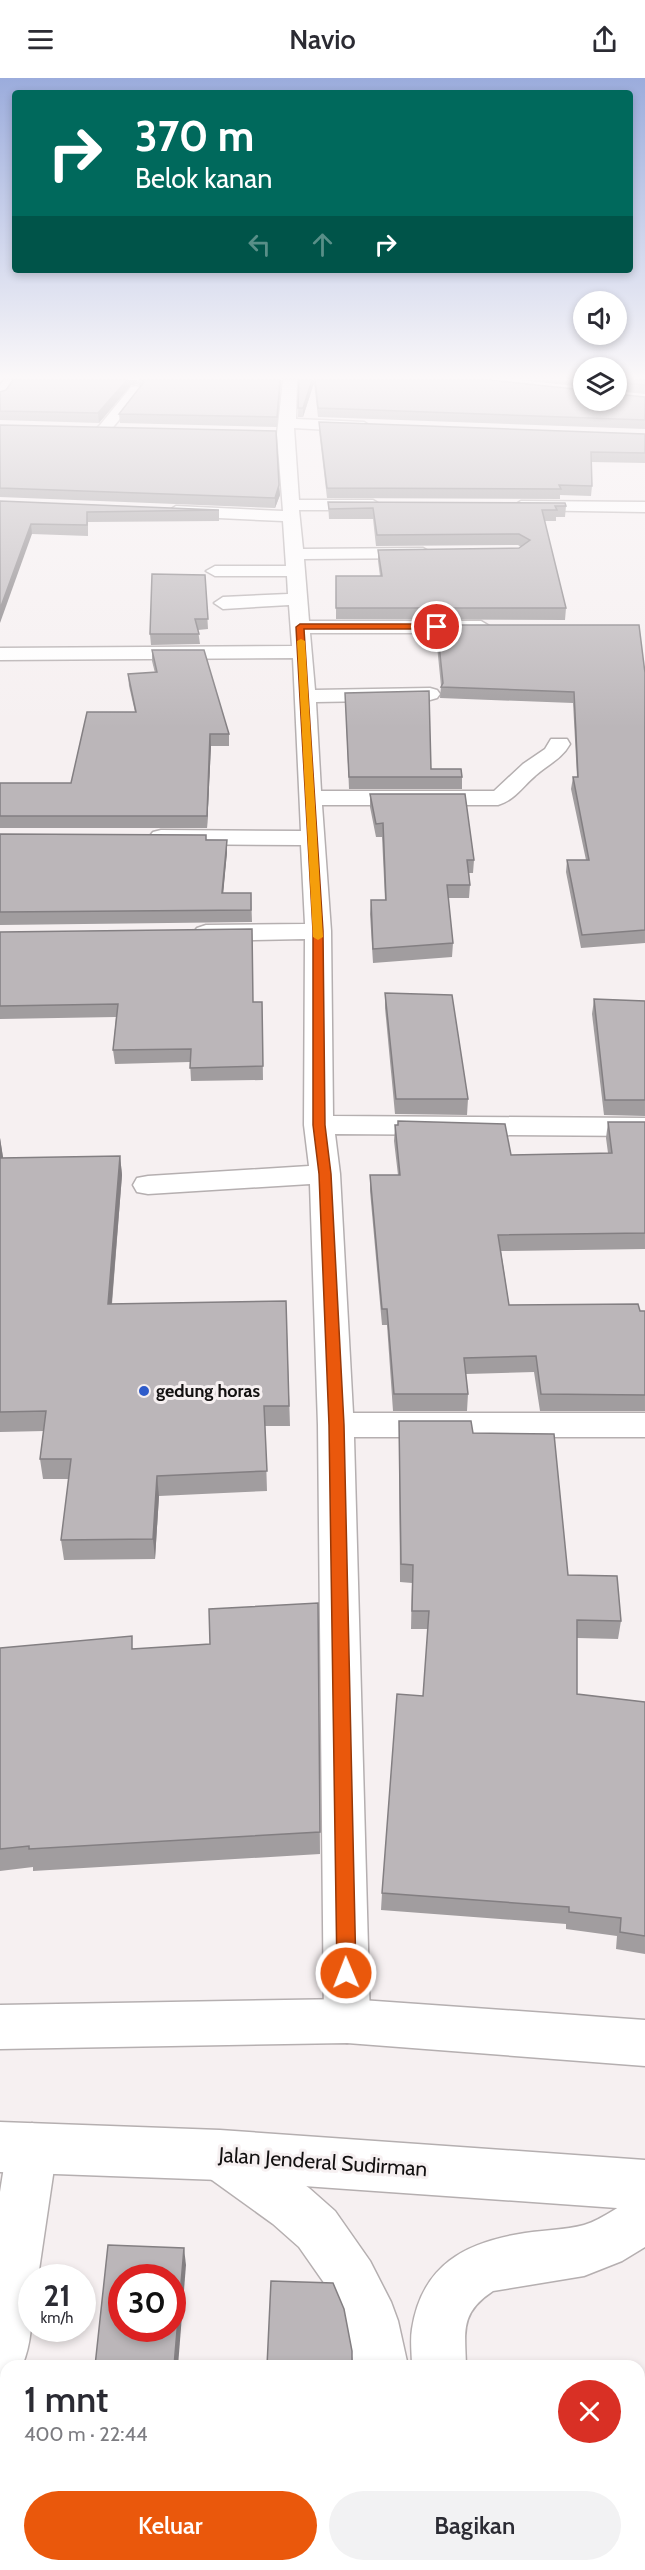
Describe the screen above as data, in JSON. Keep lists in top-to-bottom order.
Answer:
{
  "streets": {
    "street": ["Jalan Jenderal Sudirman"]
  },
  "places": ["gedung horas"],
  "page": {
    "header": "Navio",
    "turn": ["370 m", "Belok kanan"],
    "speed": "21 km/h",
    "limit": "30",
    "heading": ["1 mnt", "400 m · 22:44"],
    "buttons": ["Keluar", "Bagikan"]
  }
}
